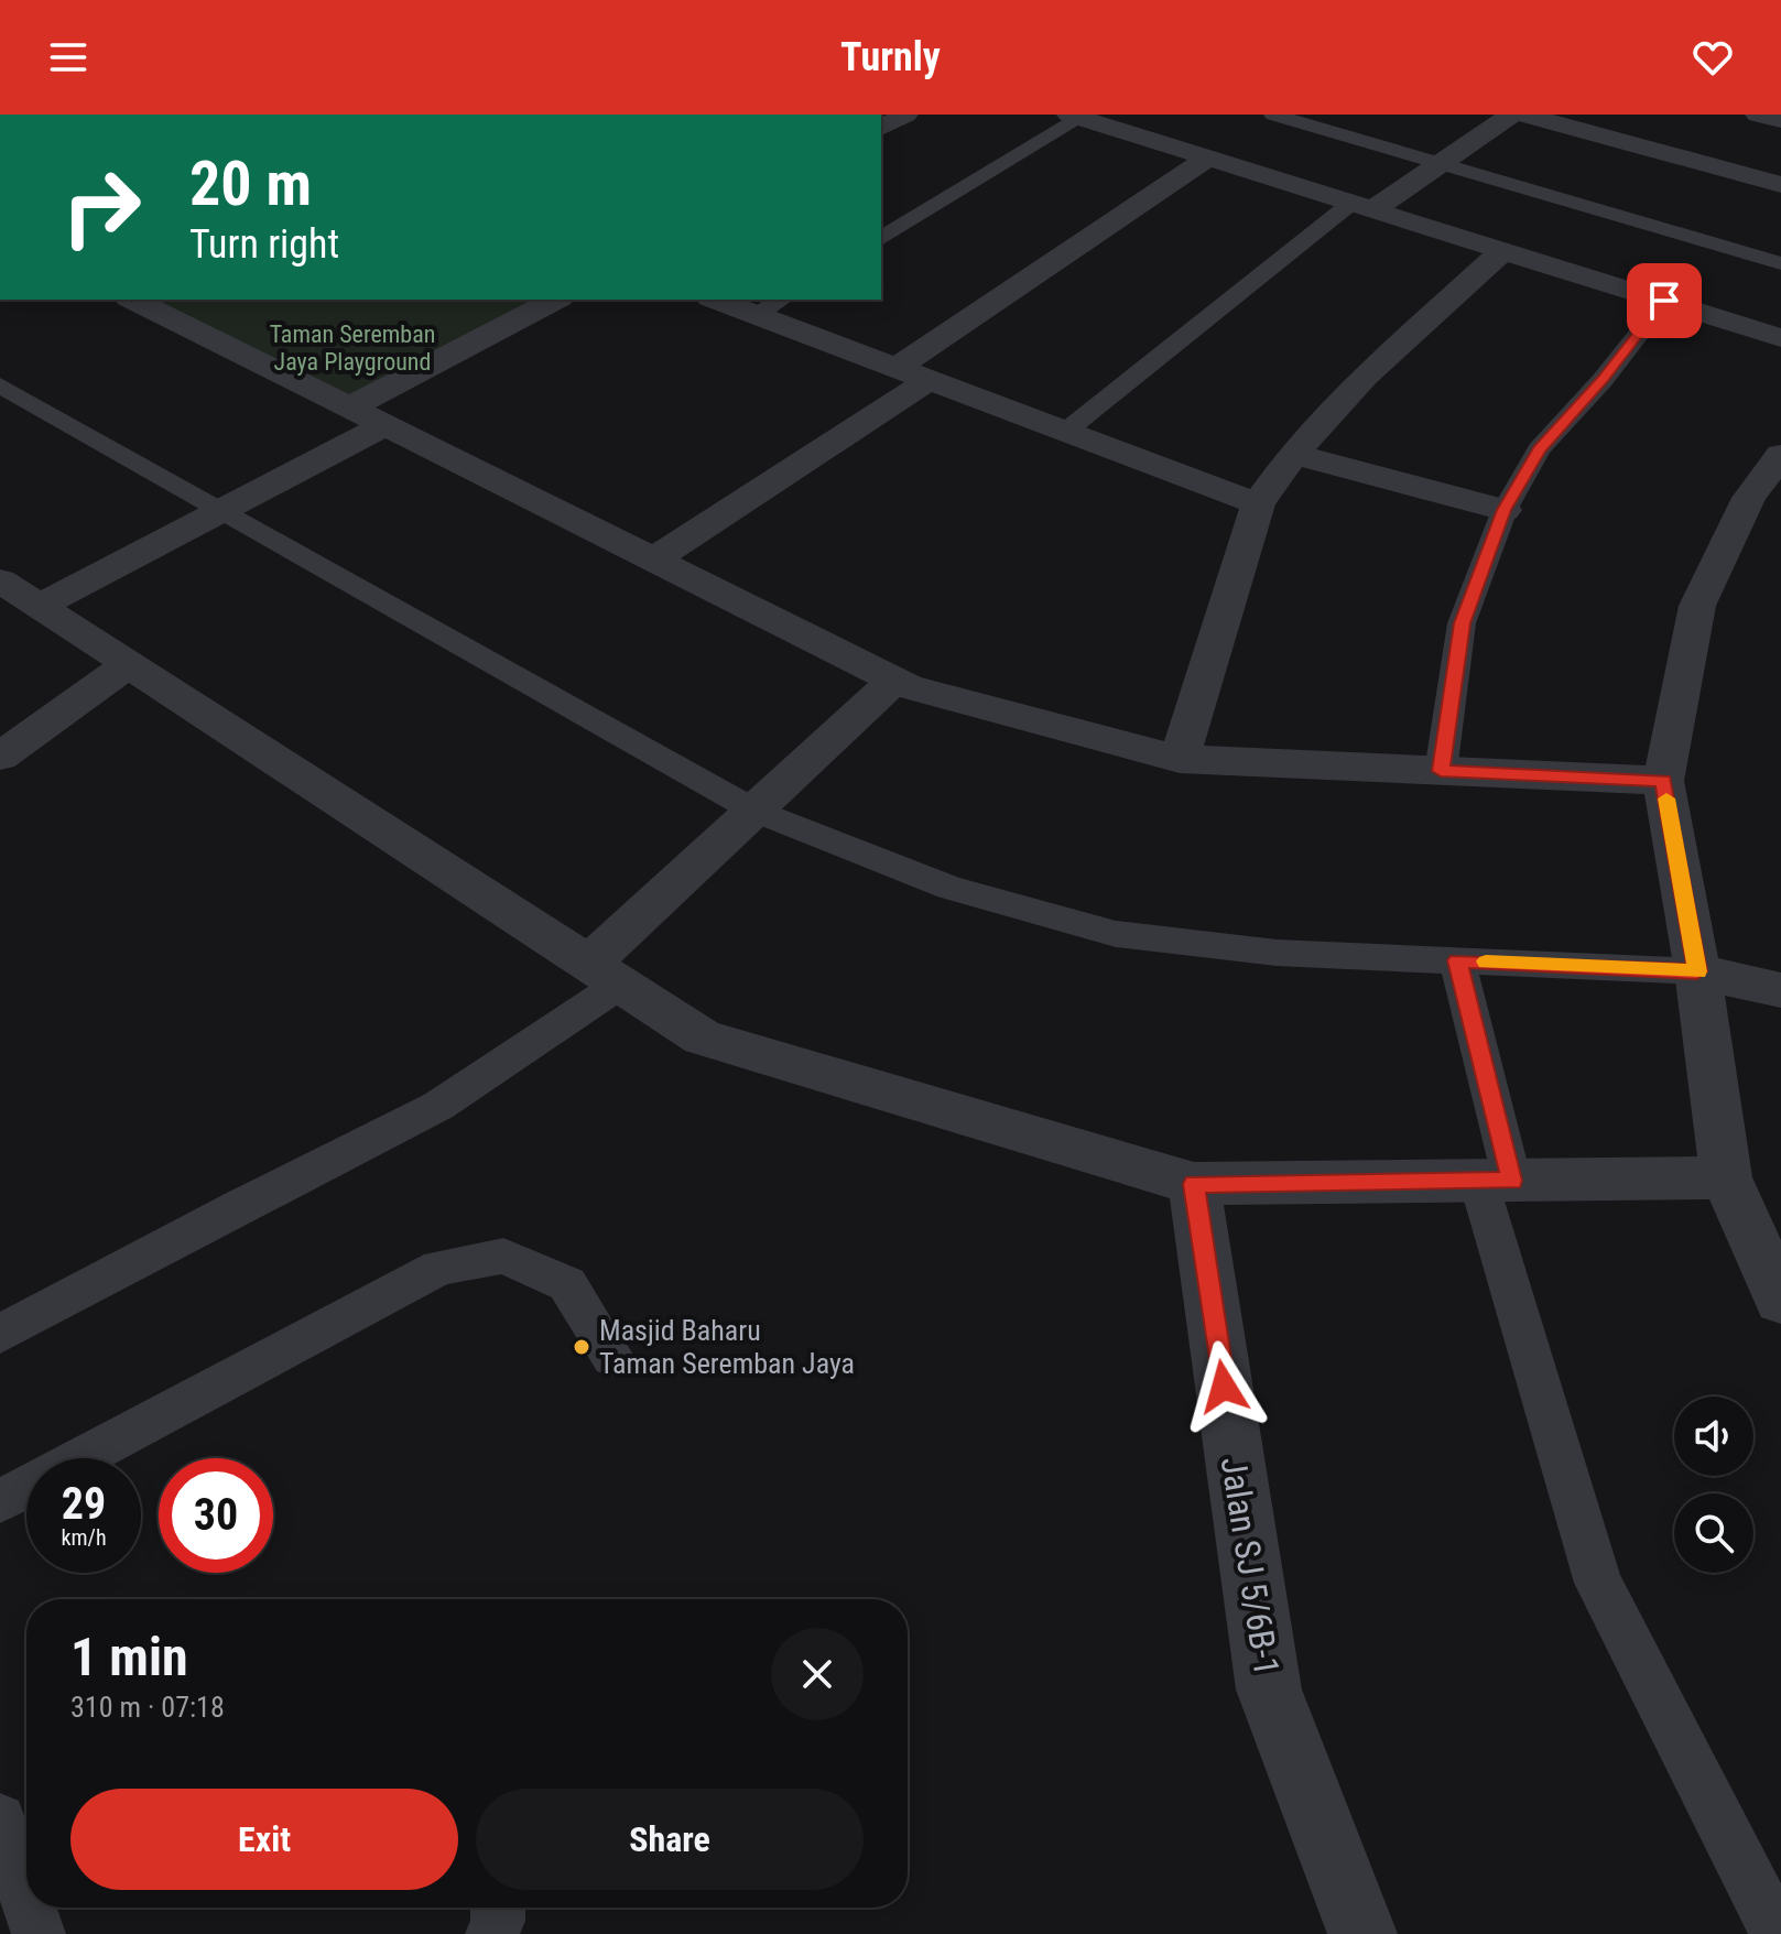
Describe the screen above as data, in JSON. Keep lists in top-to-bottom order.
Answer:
{
  "streets": {
    "street": ["Jalan SJ 5/6B-1"]
  },
  "parks": ["Taman Seremban Jaya Playground"],
  "places": ["Masjid Baharu Taman Seremban Jaya"],
  "page": {
    "header": "Turnly",
    "turn": ["20 m", "Turn right"],
    "speed": "29 km/h",
    "limit": "30",
    "heading": ["1 min", "310 m · 07:18"],
    "buttons": ["Exit", "Share"]
  }
}
